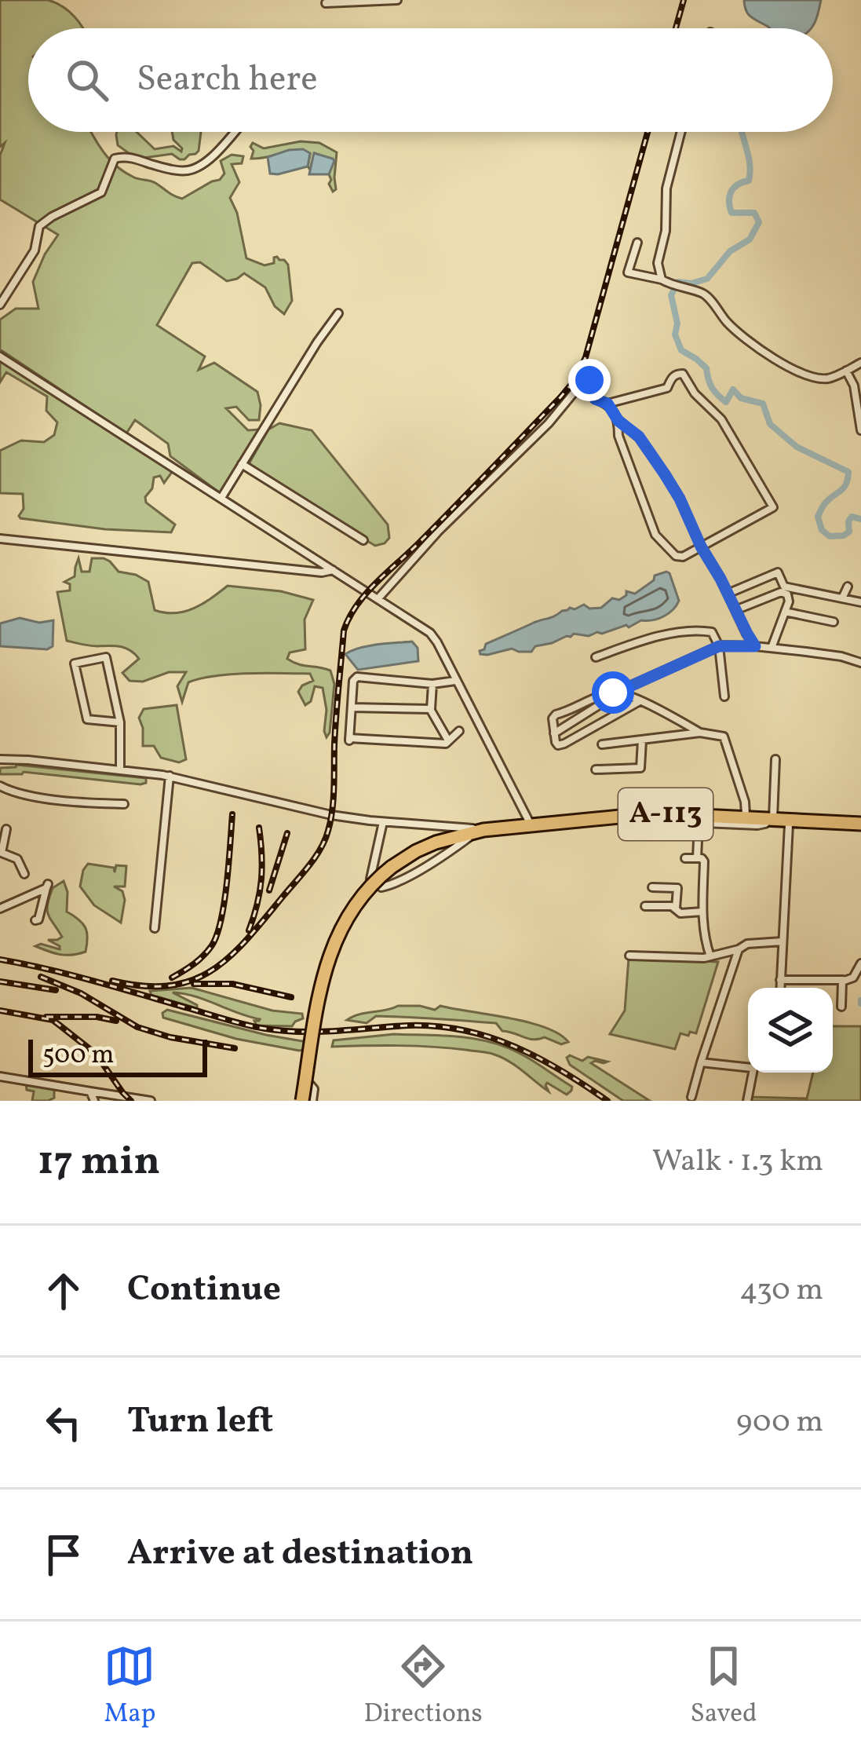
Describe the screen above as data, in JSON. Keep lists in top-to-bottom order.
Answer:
{
  "streets": {
    "highway": ["А-113"]
  },
  "scale_bar": "500 m",
  "page": {
    "search": "Search here",
    "scale": "500 m",
    "heading": ["17 min", "Walk · 1.3 km"],
    "list": [
      ["Continue", "430 m"],
      ["Turn left", "900 m"],
      "Arrive at destination"
    ],
    "nav": ["Map", "Directions", "Saved"]
  }
}
